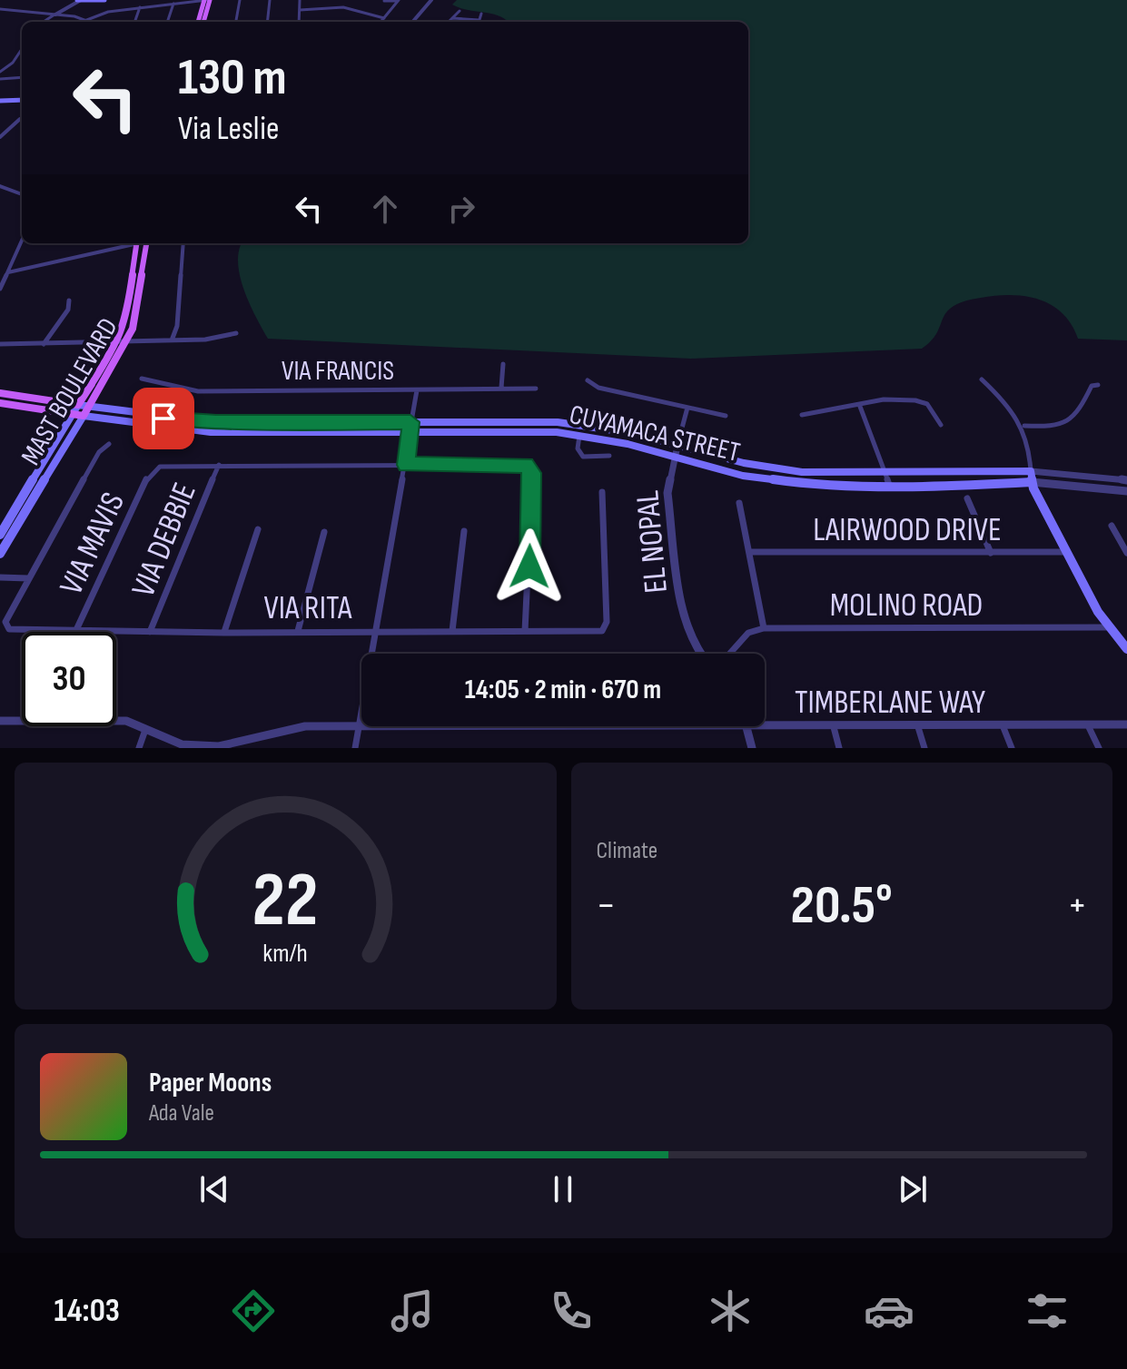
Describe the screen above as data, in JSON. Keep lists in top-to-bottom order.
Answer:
{
  "streets": {
    "main road": ["MAST BOULEVARD", "CUYAMACA STREET"],
    "street": [
      "VIA FRANCIS",
      "LAIRWOOD DRIVE",
      "VIA DEBBIE",
      "EL NOPAL",
      "VIA MAVIS",
      "MOLINO ROAD",
      "VIA RITA",
      "TIMBERLANE WAY"
    ]
  },
  "crossings": [
    ["MAST BOULEVARD", "CUYAMACA STREET"],
    ["CUYAMACA STREET", "EL NOPAL"],
    ["VIA DEBBIE", "VIA MAVIS"],
    ["VIA DEBBIE", "VIA RITA"],
    ["VIA MAVIS", "VIA RITA"]
  ],
  "page": {
    "turn": ["130 m", "Via Leslie"],
    "limit": "30",
    "trip": "14:05 · 2 min · 670 m",
    "tile": "Climate",
    "heat": ["−", "20.5°", "+"],
    "song": ["Paper Moons", "Ada Vale"],
    "tabs": "14:03",
    "gauge": ["22", "km/h"]
  }
}
